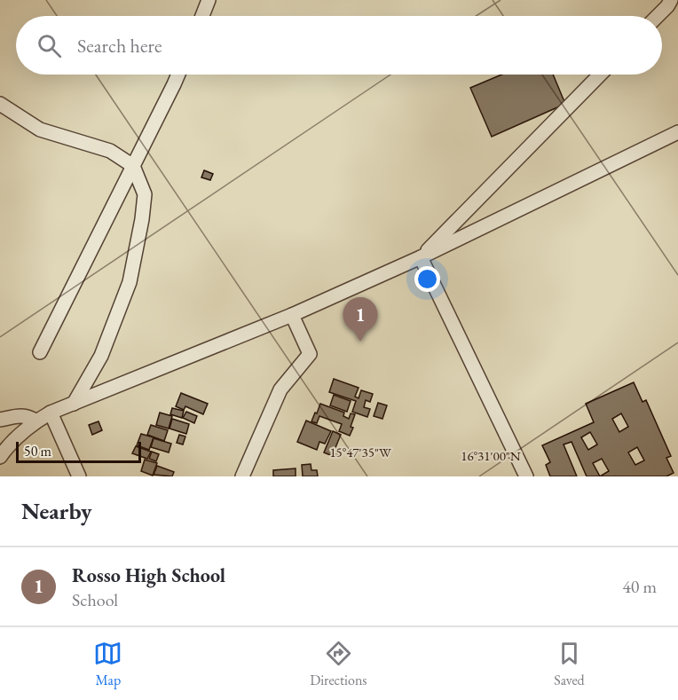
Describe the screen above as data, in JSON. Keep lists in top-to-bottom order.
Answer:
{
  "scale_bar": "50 m",
  "page": {
    "search": "Search here",
    "pins": "1",
    "scale": "50 m",
    "heading": "Nearby",
    "list": [
      {
        "mark": "1",
        "name": "Rosso High School",
        "note": "School",
        "value": "40 m"
      }
    ],
    "nav": ["Map", "Directions", "Saved"]
  },
  "coordinates": ["15°47'35\"W", "16°31'00\"N"]
}
